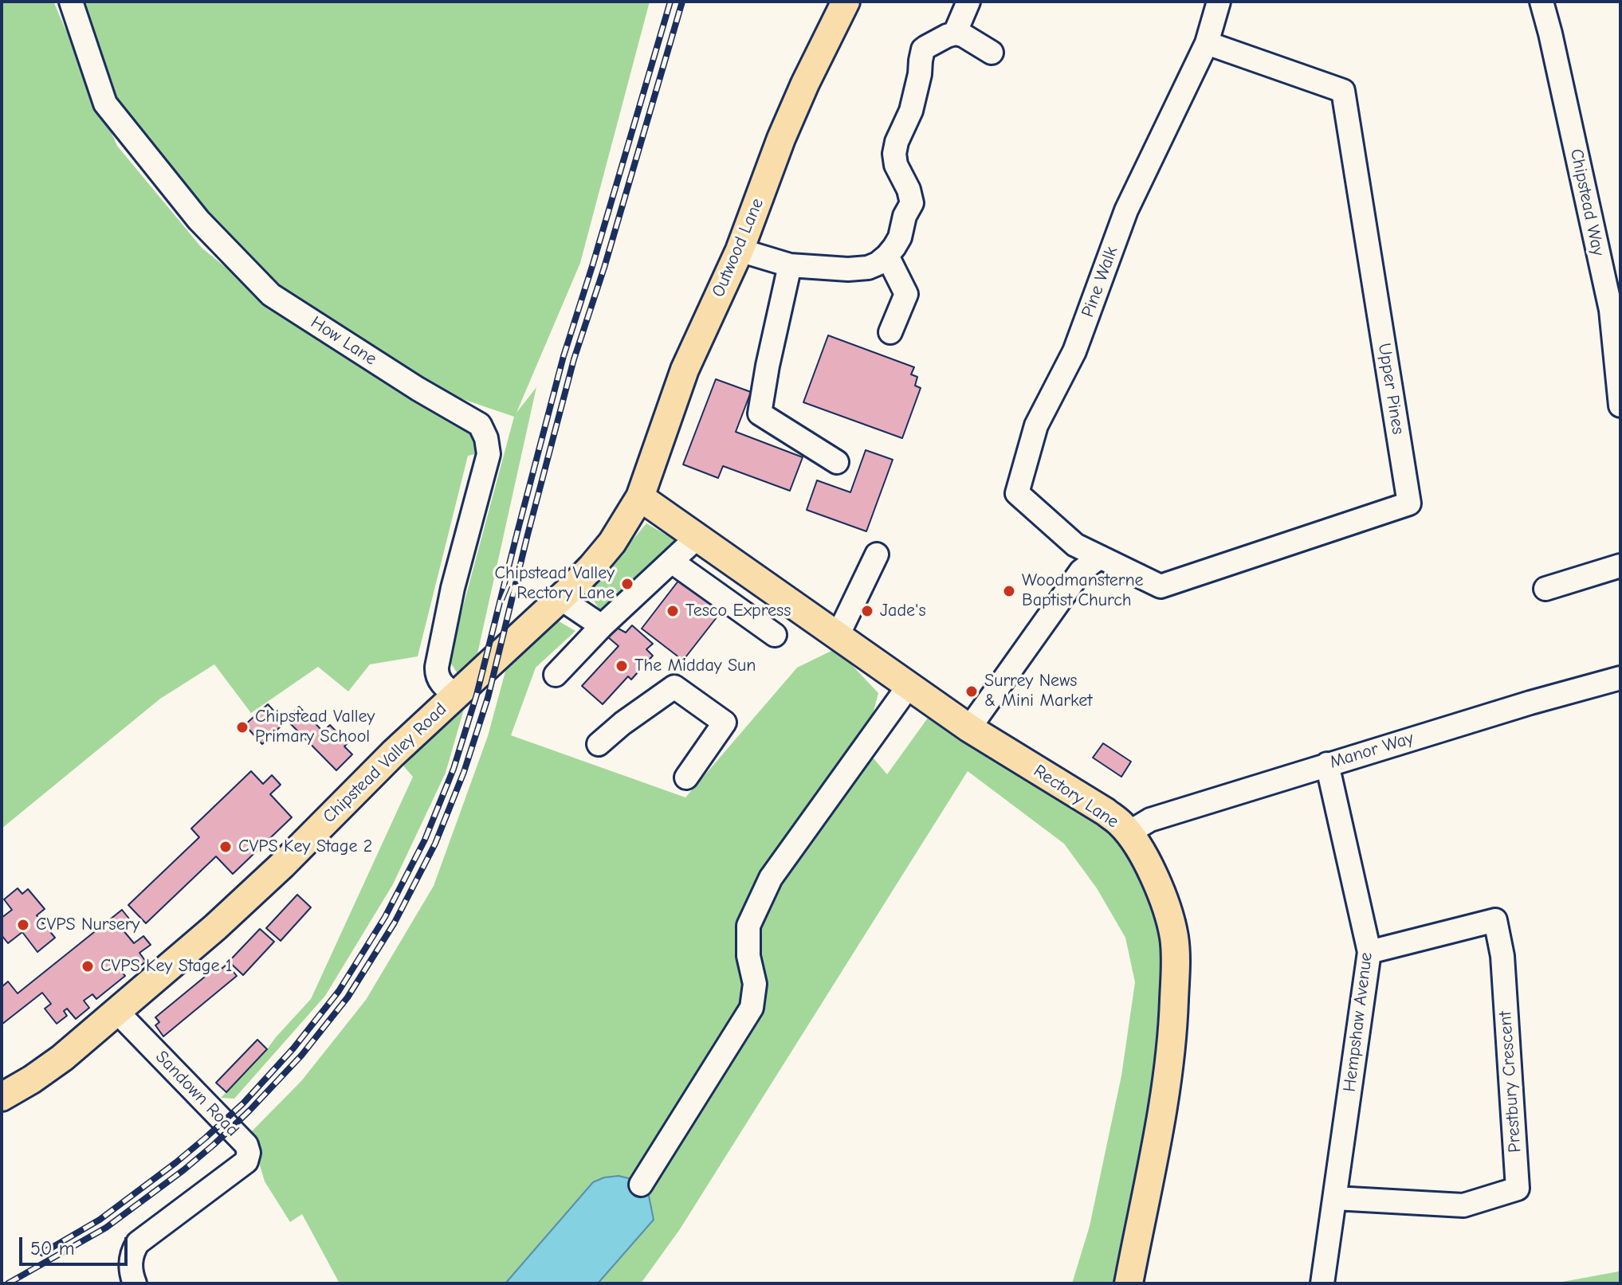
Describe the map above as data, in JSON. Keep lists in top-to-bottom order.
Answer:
{
  "streets": {
    "main road": ["Outwood Lane", "Chipstead Valley Road", "Rectory Lane"],
    "street": [
      "Chipstead Way",
      "Pine Walk",
      "How Lane",
      "Upper Pines",
      "Manor Way",
      "Hempshaw Avenue",
      "Prestbury Crescent",
      "Sandown Road"
    ]
  },
  "crossings": [
    ["Outwood Lane", "Chipstead Valley Road"],
    ["Outwood Lane", "Rectory Lane"],
    ["Pine Walk", "Upper Pines"],
    ["How Lane", "Chipstead Valley Road"],
    ["Manor Way", "Rectory Lane"],
    ["Manor Way", "Hempshaw Avenue"],
    ["Chipstead Valley Road", "Rectory Lane"],
    ["Chipstead Valley Road", "Sandown Road"],
    ["Hempshaw Avenue", "Prestbury Crescent"]
  ],
  "places": [
    "Chipstead Valley / Rectory Lane",
    "Woodmansterne Baptist Church",
    "Tesco Express",
    "Jade's",
    "The Midday Sun",
    "Surrey News & Mini Market",
    "Chipstead Valley Primary School",
    "CVPS Key Stage 2",
    "CVPS Nursery",
    "CVPS Key Stage 1"
  ],
  "scale_bar": "50 m"
}
